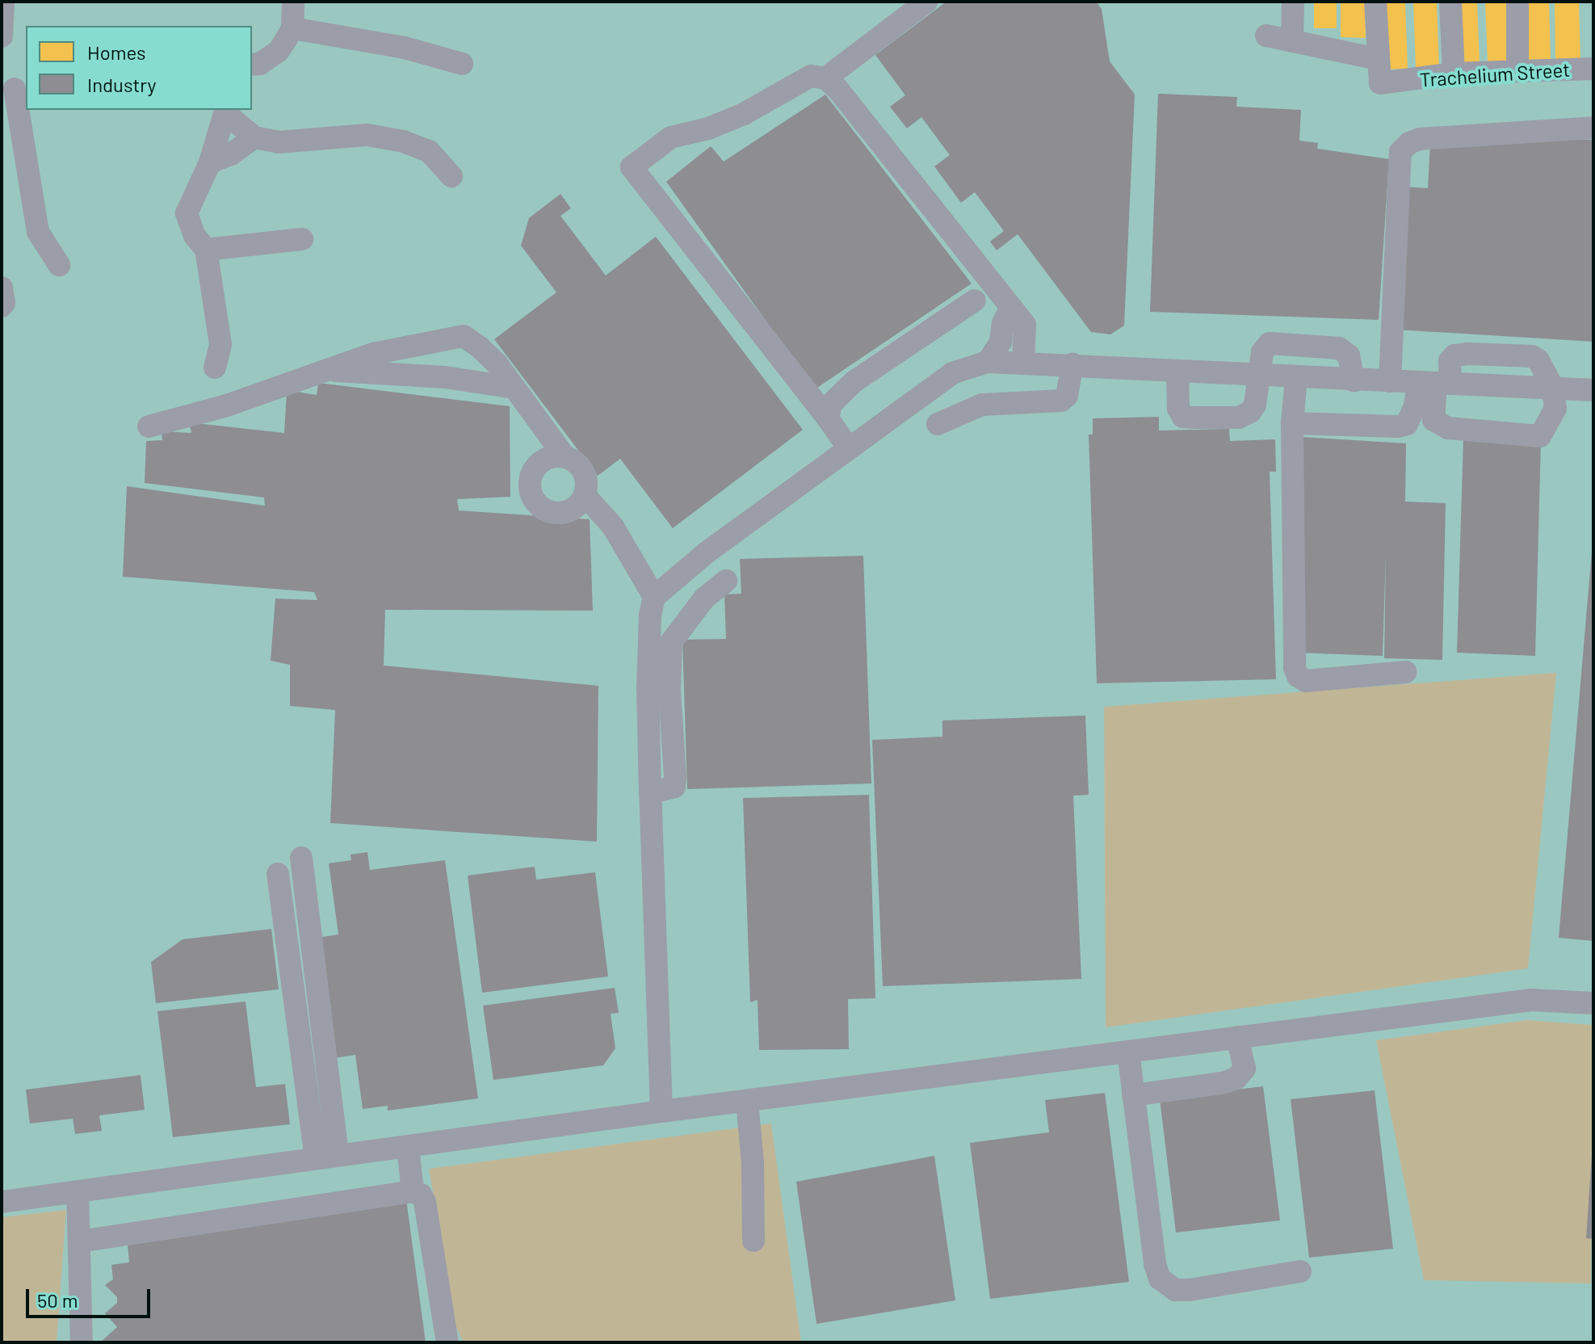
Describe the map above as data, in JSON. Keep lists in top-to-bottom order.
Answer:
{
  "streets": {
    "street": ["Trachelium Street"]
  },
  "legend": ["Homes", "Industry"],
  "scale_bar": "50 m"
}
